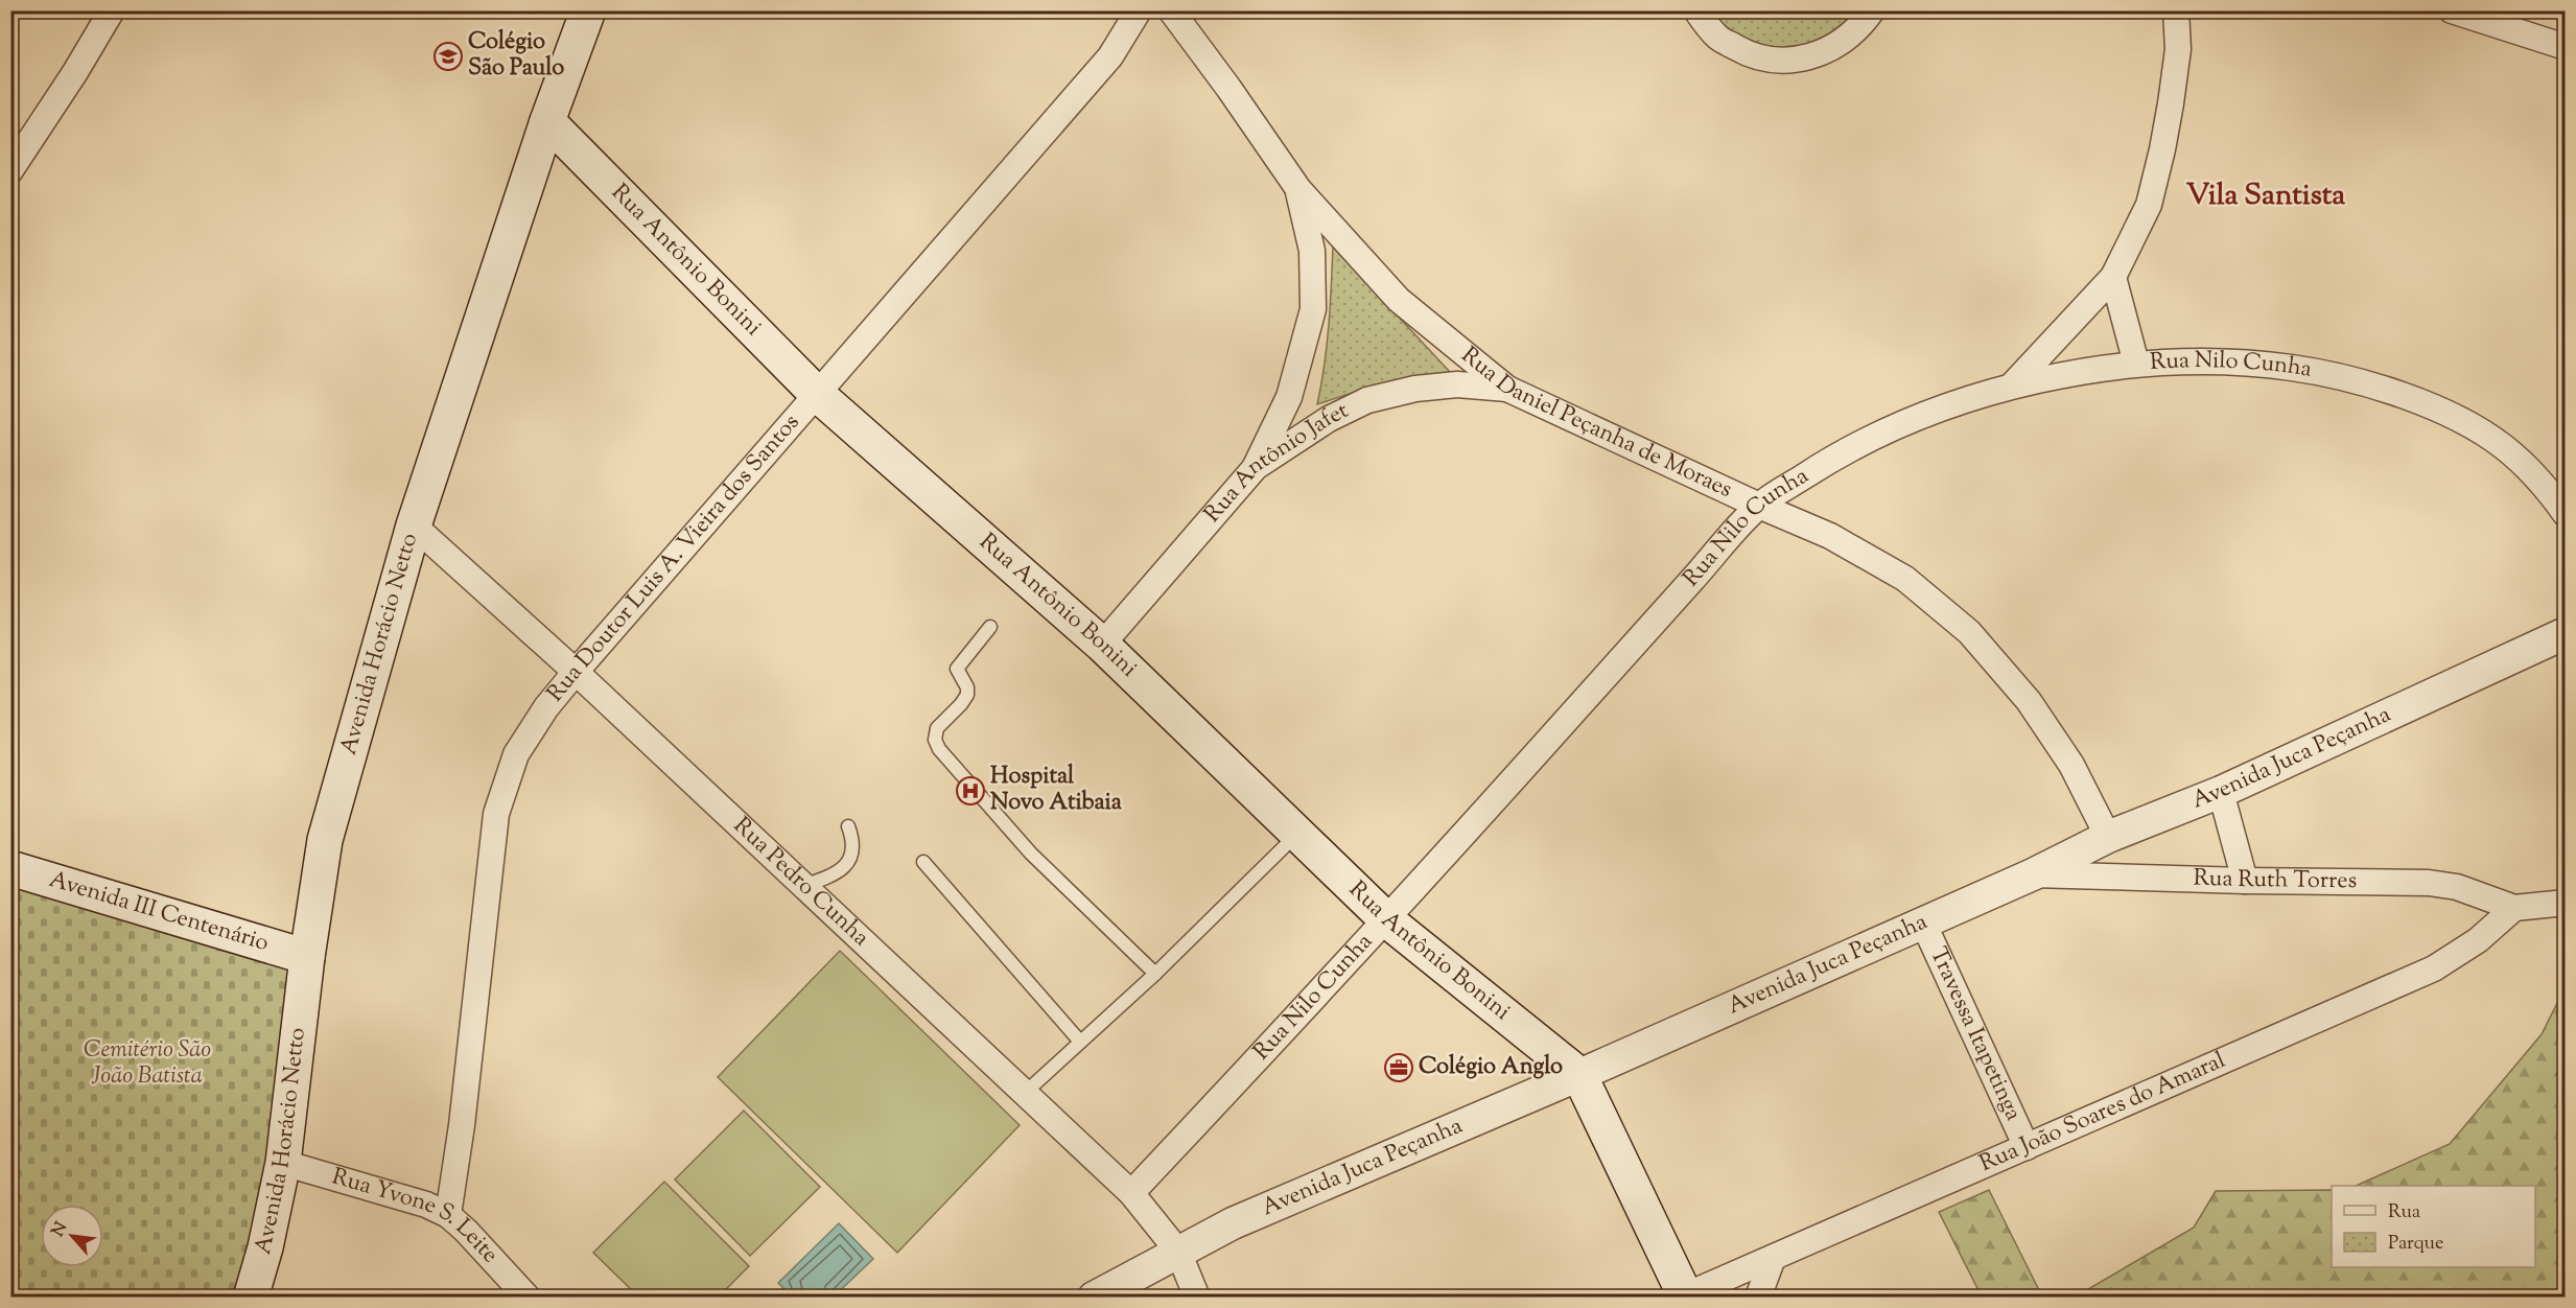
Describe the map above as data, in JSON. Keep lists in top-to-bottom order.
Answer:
{
  "streets": {
    "main road": ["Rua Antônio Bonini", "Avenida Horácio Netto", "Avenida III Centenário"],
    "street": [
      "Rua Nilo Cunha",
      "Rua Daniel Peçanha de Moraes",
      "Rua Antônio Jafet",
      "Rua Doutor Luis A. Vieira dos Santos",
      "Avenida Juca Peçanha",
      "Rua Ruth Torres",
      "Rua Pedro Cunha",
      "Travessa Itapetinga",
      "Rua João Soares do Amaral",
      "Rua Yvone S. Leite"
    ]
  },
  "crossings": [
    ["Rua Antônio Bonini", "Rua Nilo Cunha"],
    ["Rua Antônio Bonini", "Rua Antônio Jafet"],
    ["Rua Antônio Bonini", "Rua Doutor Luis A. Vieira dos Santos"],
    ["Rua Antônio Bonini", "Avenida Horácio Netto"],
    ["Rua Antônio Bonini", "Avenida Juca Peçanha"],
    ["Rua Nilo Cunha", "Rua Daniel Peçanha de Moraes"],
    ["Rua Nilo Cunha", "Rua Pedro Cunha"],
    ["Rua Daniel Peçanha de Moraes", "Rua Antônio Jafet"],
    ["Rua Daniel Peçanha de Moraes", "Avenida Juca Peçanha"],
    ["Rua Doutor Luis A. Vieira dos Santos", "Rua Pedro Cunha"],
    ["Rua Doutor Luis A. Vieira dos Santos", "Rua Yvone S. Leite"],
    ["Avenida Horácio Netto", "Rua Pedro Cunha"],
    ["Avenida Horácio Netto", "Avenida III Centenário"],
    ["Avenida Horácio Netto", "Rua Yvone S. Leite"],
    ["Avenida Juca Peçanha", "Rua Ruth Torres"],
    ["Avenida Juca Peçanha", "Rua Pedro Cunha"],
    ["Avenida Juca Peçanha", "Travessa Itapetinga"],
    ["Rua Ruth Torres", "Rua João Soares do Amaral"],
    ["Travessa Itapetinga", "Rua João Soares do Amaral"]
  ],
  "districts": ["Vila Santista"],
  "parks": ["Cemitério São João Batista"],
  "places": {
    "school or university": ["Colégio São Paulo"],
    "hospital": ["Hospital Novo Atibaia"],
    "office": ["Colégio Anglo"]
  },
  "legend": ["Rua", "Parque"],
  "north": "top left"
}
